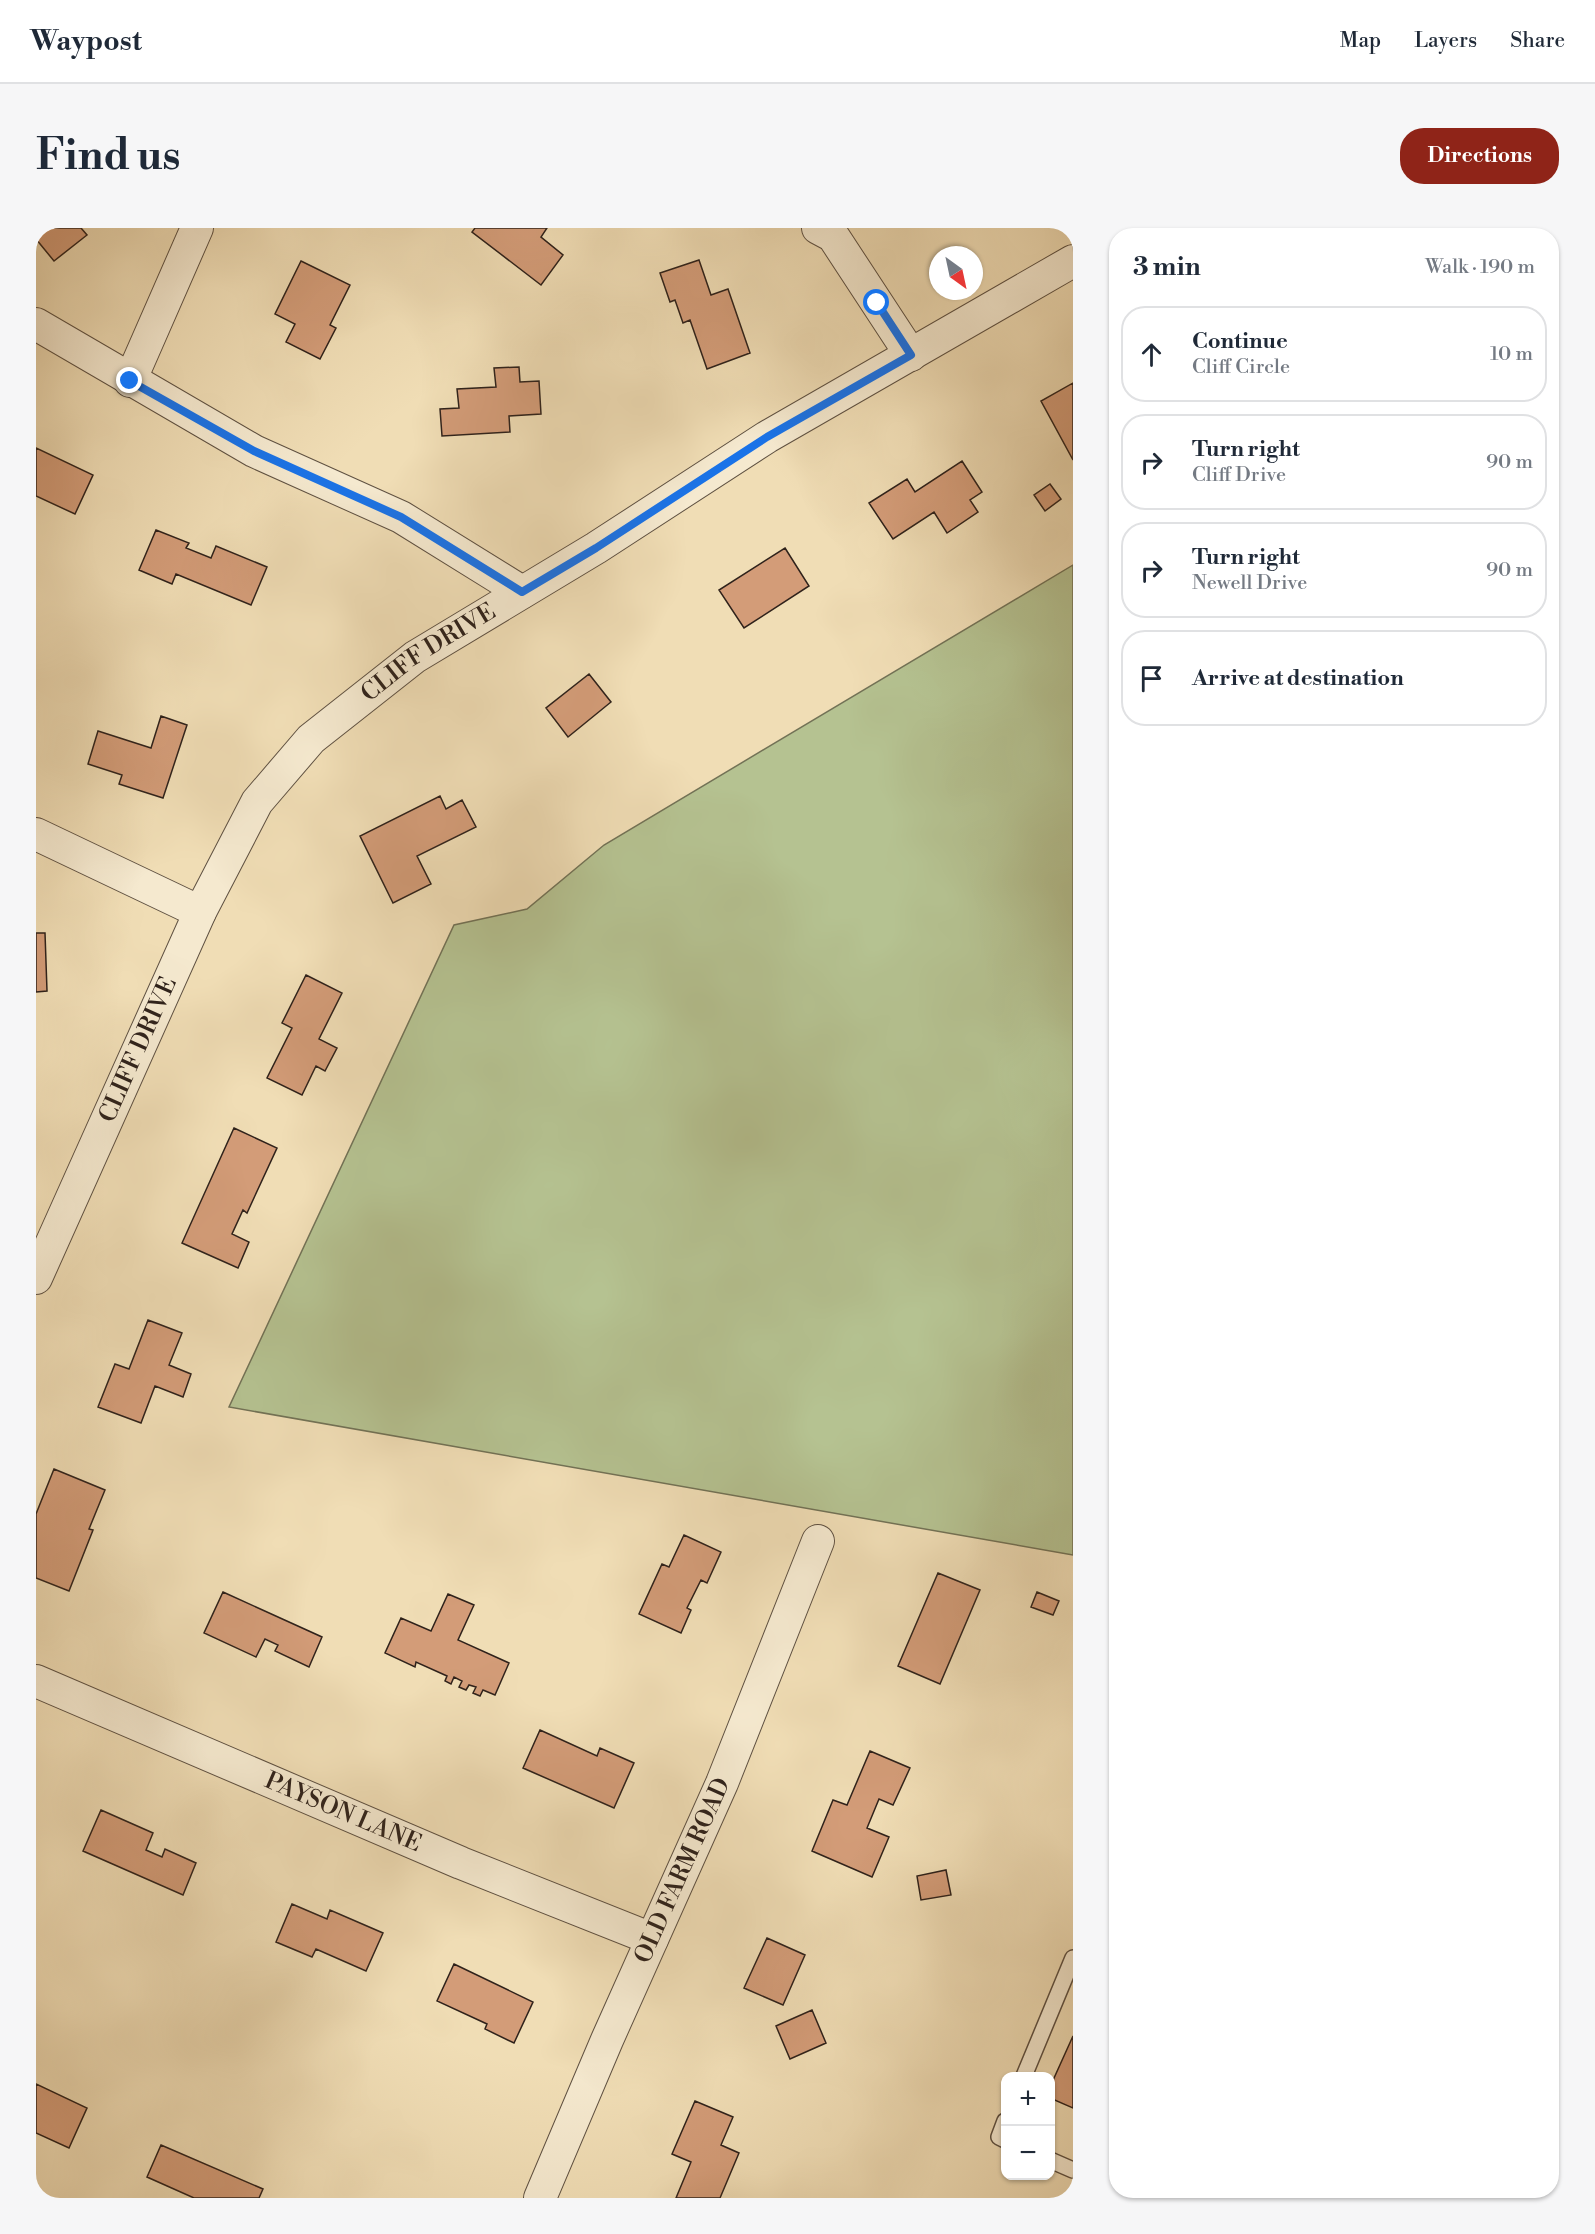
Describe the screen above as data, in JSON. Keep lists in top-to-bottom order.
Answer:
{
  "streets": {
    "street": ["CLIFF DRIVE", "PAYSON LANE", "OLD FARM ROAD"]
  },
  "crossings": [
    ["PAYSON LANE", "OLD FARM ROAD"]
  ],
  "north": "bottom right",
  "page": {
    "header": "Waypost",
    "nav": ["Map", "Layers", "Share"],
    "buttons": "Directions",
    "title": "Find us",
    "heading": ["3 min", "Walk · 190 m"],
    "list": [
      ["Continue", "Cliff Circle", "10 m"],
      ["Turn right", "Cliff Drive", "90 m"],
      ["Turn right", "Newell Drive", "90 m"],
      "Arrive at destination"
    ],
    "map_buttons": ["+", "−"]
  }
}
